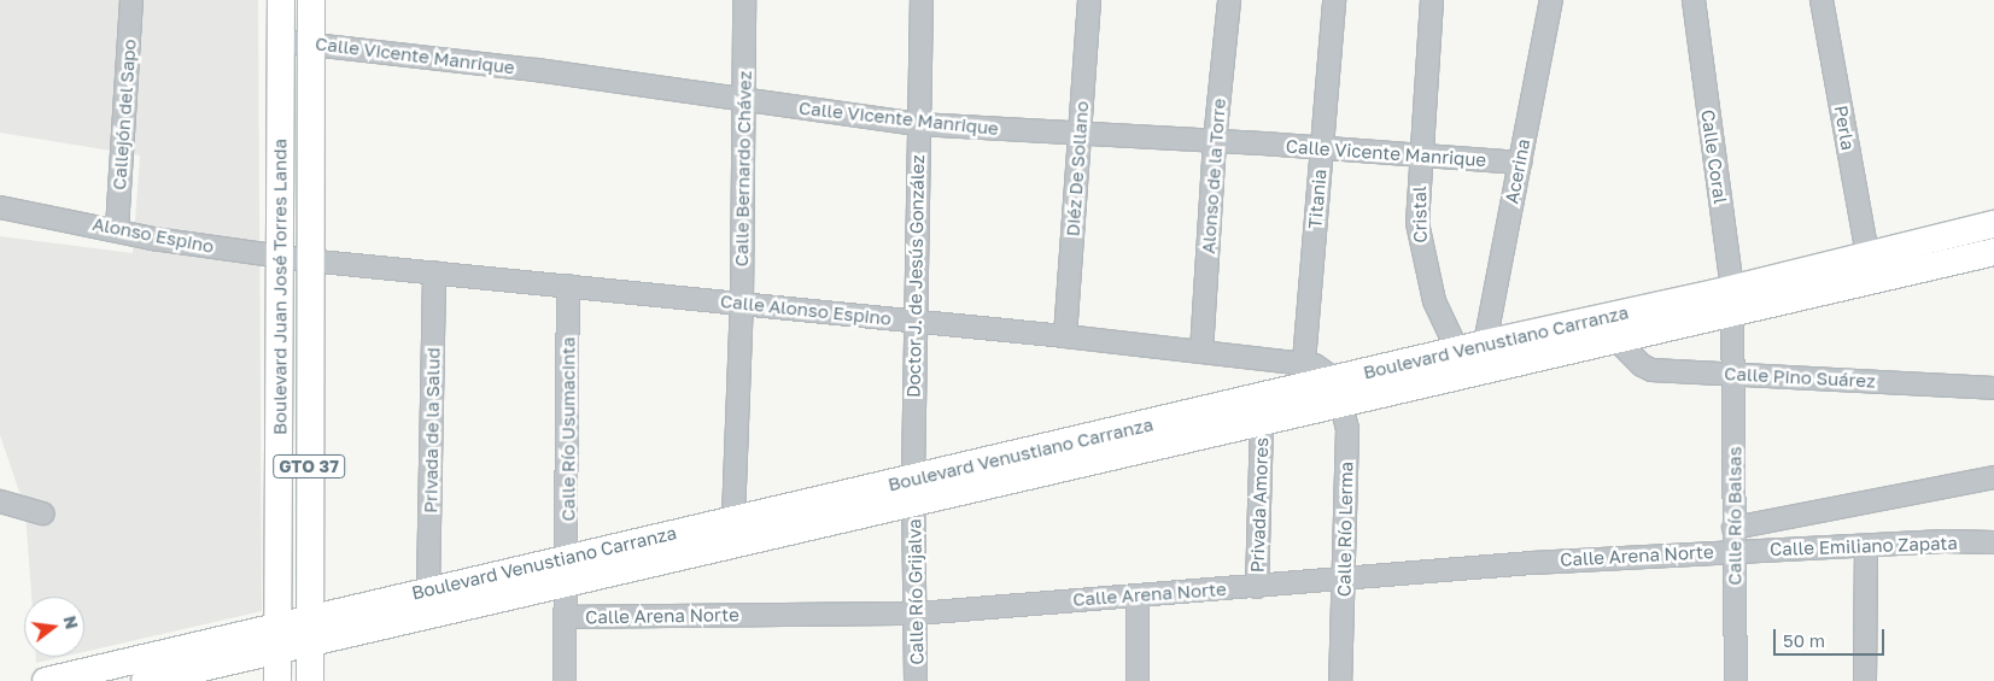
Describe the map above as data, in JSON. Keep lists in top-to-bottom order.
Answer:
{
  "streets": {
    "main road": ["Boulevard Juan José Torres Landa", "Boulevard Venustiano Carranza", "GTO 37"],
    "street": [
      "Calle Vicente Manrique",
      "Callejón del Sapo",
      "Perla",
      "Calle Coral",
      "Calle Bernardo Chávez",
      "Diéz De Sollano",
      "Acerina",
      "Alonso de la Torre",
      "Titania",
      "Cristal",
      "Alonso Espino",
      "Doctor J. de Jesús González",
      "Calle Alonso Espino",
      "Calle Pino Suárez",
      "Calle Río Usumacinta",
      "Privada de la Salud",
      "Privada Amores",
      "Calle Río Balsas",
      "Calle Río Lerma",
      "Calle Emiliano Zapata",
      "Calle Arena Norte",
      "Calle Río Grijalva"
    ]
  },
  "crossings": [
    ["Calle Vicente Manrique", "Calle Bernardo Chávez"],
    ["Calle Vicente Manrique", "Diéz De Sollano"],
    ["Calle Vicente Manrique", "Acerina"],
    ["Calle Vicente Manrique", "Alonso de la Torre"],
    ["Calle Vicente Manrique", "Titania"],
    ["Calle Vicente Manrique", "Cristal"],
    ["Calle Vicente Manrique", "Doctor J. de Jesús González"],
    ["Calle Vicente Manrique", "Boulevard Juan José Torres Landa"],
    ["Callejón del Sapo", "Alonso Espino"],
    ["Perla", "Boulevard Venustiano Carranza"],
    ["Calle Coral", "Boulevard Venustiano Carranza"],
    ["Calle Coral", "Calle Río Balsas"],
    ["Calle Bernardo Chávez", "Calle Alonso Espino"],
    ["Calle Bernardo Chávez", "Boulevard Venustiano Carranza"],
    ["Diéz De Sollano", "Calle Alonso Espino"],
    ["Acerina", "Boulevard Venustiano Carranza"],
    ["Alonso de la Torre", "Calle Alonso Espino"],
    ["Titania", "Calle Alonso Espino"],
    ["Cristal", "Boulevard Venustiano Carranza"],
    ["Alonso Espino", "Boulevard Juan José Torres Landa"],
    ["Alonso Espino", "Calle Alonso Espino"],
    ["Doctor J. de Jesús González", "Calle Alonso Espino"],
    ["Doctor J. de Jesús González", "Boulevard Venustiano Carranza"],
    ["Doctor J. de Jesús González", "Calle Río Grijalva"],
    ["Boulevard Juan José Torres Landa", "Calle Alonso Espino"],
    ["Boulevard Juan José Torres Landa", "Boulevard Venustiano Carranza"],
    ["Calle Alonso Espino", "Calle Río Usumacinta"],
    ["Calle Alonso Espino", "Privada de la Salud"],
    ["Boulevard Venustiano Carranza", "Calle Pino Suárez"],
    ["Boulevard Venustiano Carranza", "Calle Río Usumacinta"],
    ["Boulevard Venustiano Carranza", "Privada de la Salud"],
    ["Boulevard Venustiano Carranza", "Privada Amores"],
    ["Boulevard Venustiano Carranza", "Calle Río Balsas"],
    ["Boulevard Venustiano Carranza", "Calle Río Lerma"],
    ["Boulevard Venustiano Carranza", "Calle Río Grijalva"],
    ["Calle Pino Suárez", "Calle Río Balsas"],
    ["Calle Río Usumacinta", "Calle Arena Norte"],
    ["Privada Amores", "Calle Arena Norte"],
    ["Calle Río Balsas", "Calle Emiliano Zapata"],
    ["Calle Río Balsas", "Calle Arena Norte"],
    ["Calle Río Lerma", "Calle Arena Norte"],
    ["Calle Emiliano Zapata", "Calle Arena Norte"],
    ["Calle Arena Norte", "Calle Río Grijalva"]
  ],
  "scale_bar": "50 m",
  "north": "right"
}
